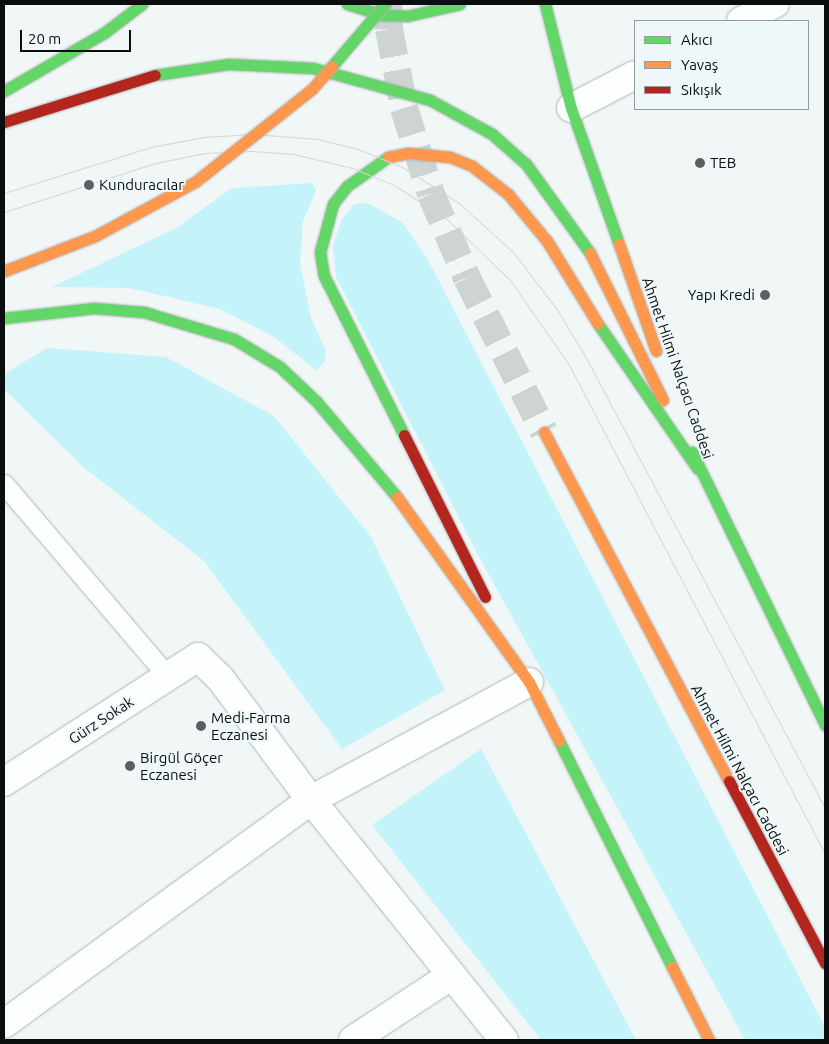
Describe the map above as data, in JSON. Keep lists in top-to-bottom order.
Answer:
{
  "streets": {
    "main road": ["Ahmet Hilmi Nalçacı Caddesi"],
    "street": ["Gürz Sokak"]
  },
  "places": [
    "TEB",
    "Kunduracılar",
    "Yapı Kredi",
    "Medi-Farma Eczanesi",
    "Birgül Göçer Eczanesi"
  ],
  "legend": ["Akıcı", "Yavaş", "Sıkışık"],
  "scale_bar": "20 m"
}
